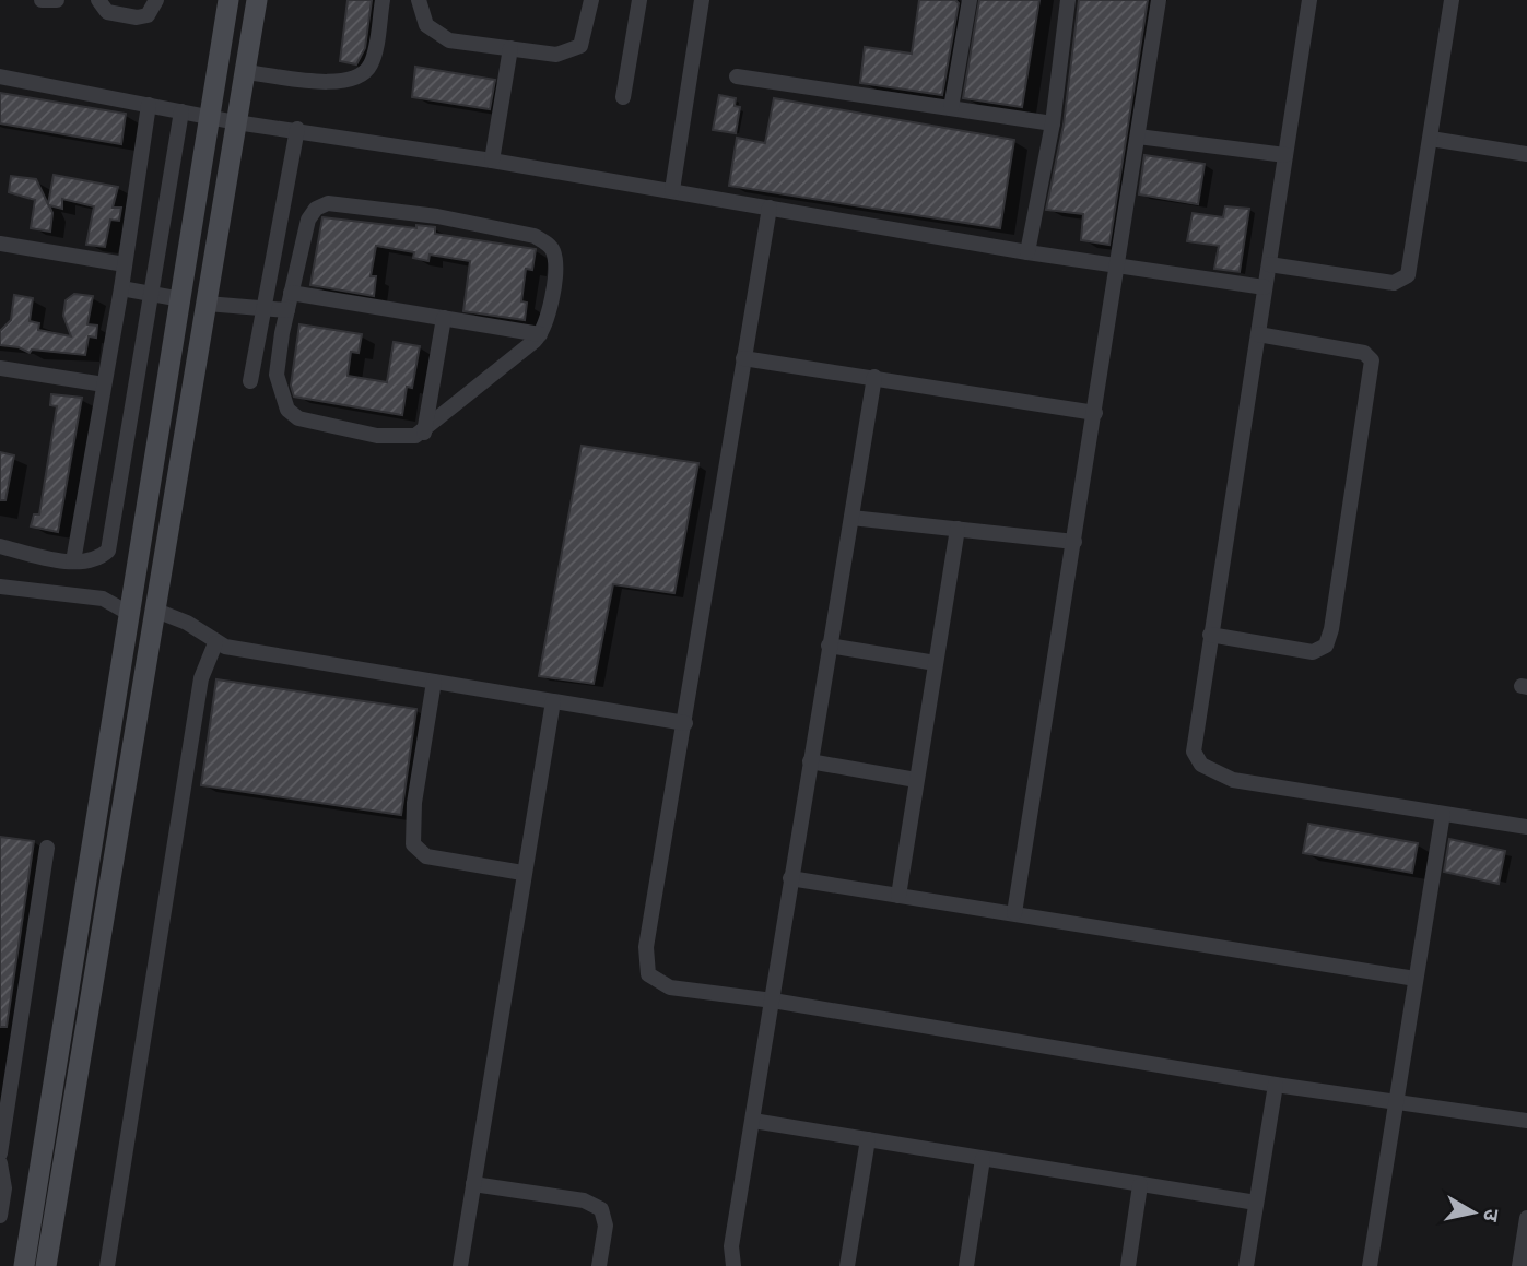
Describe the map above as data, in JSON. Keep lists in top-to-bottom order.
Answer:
{
  "north": "right"
}
